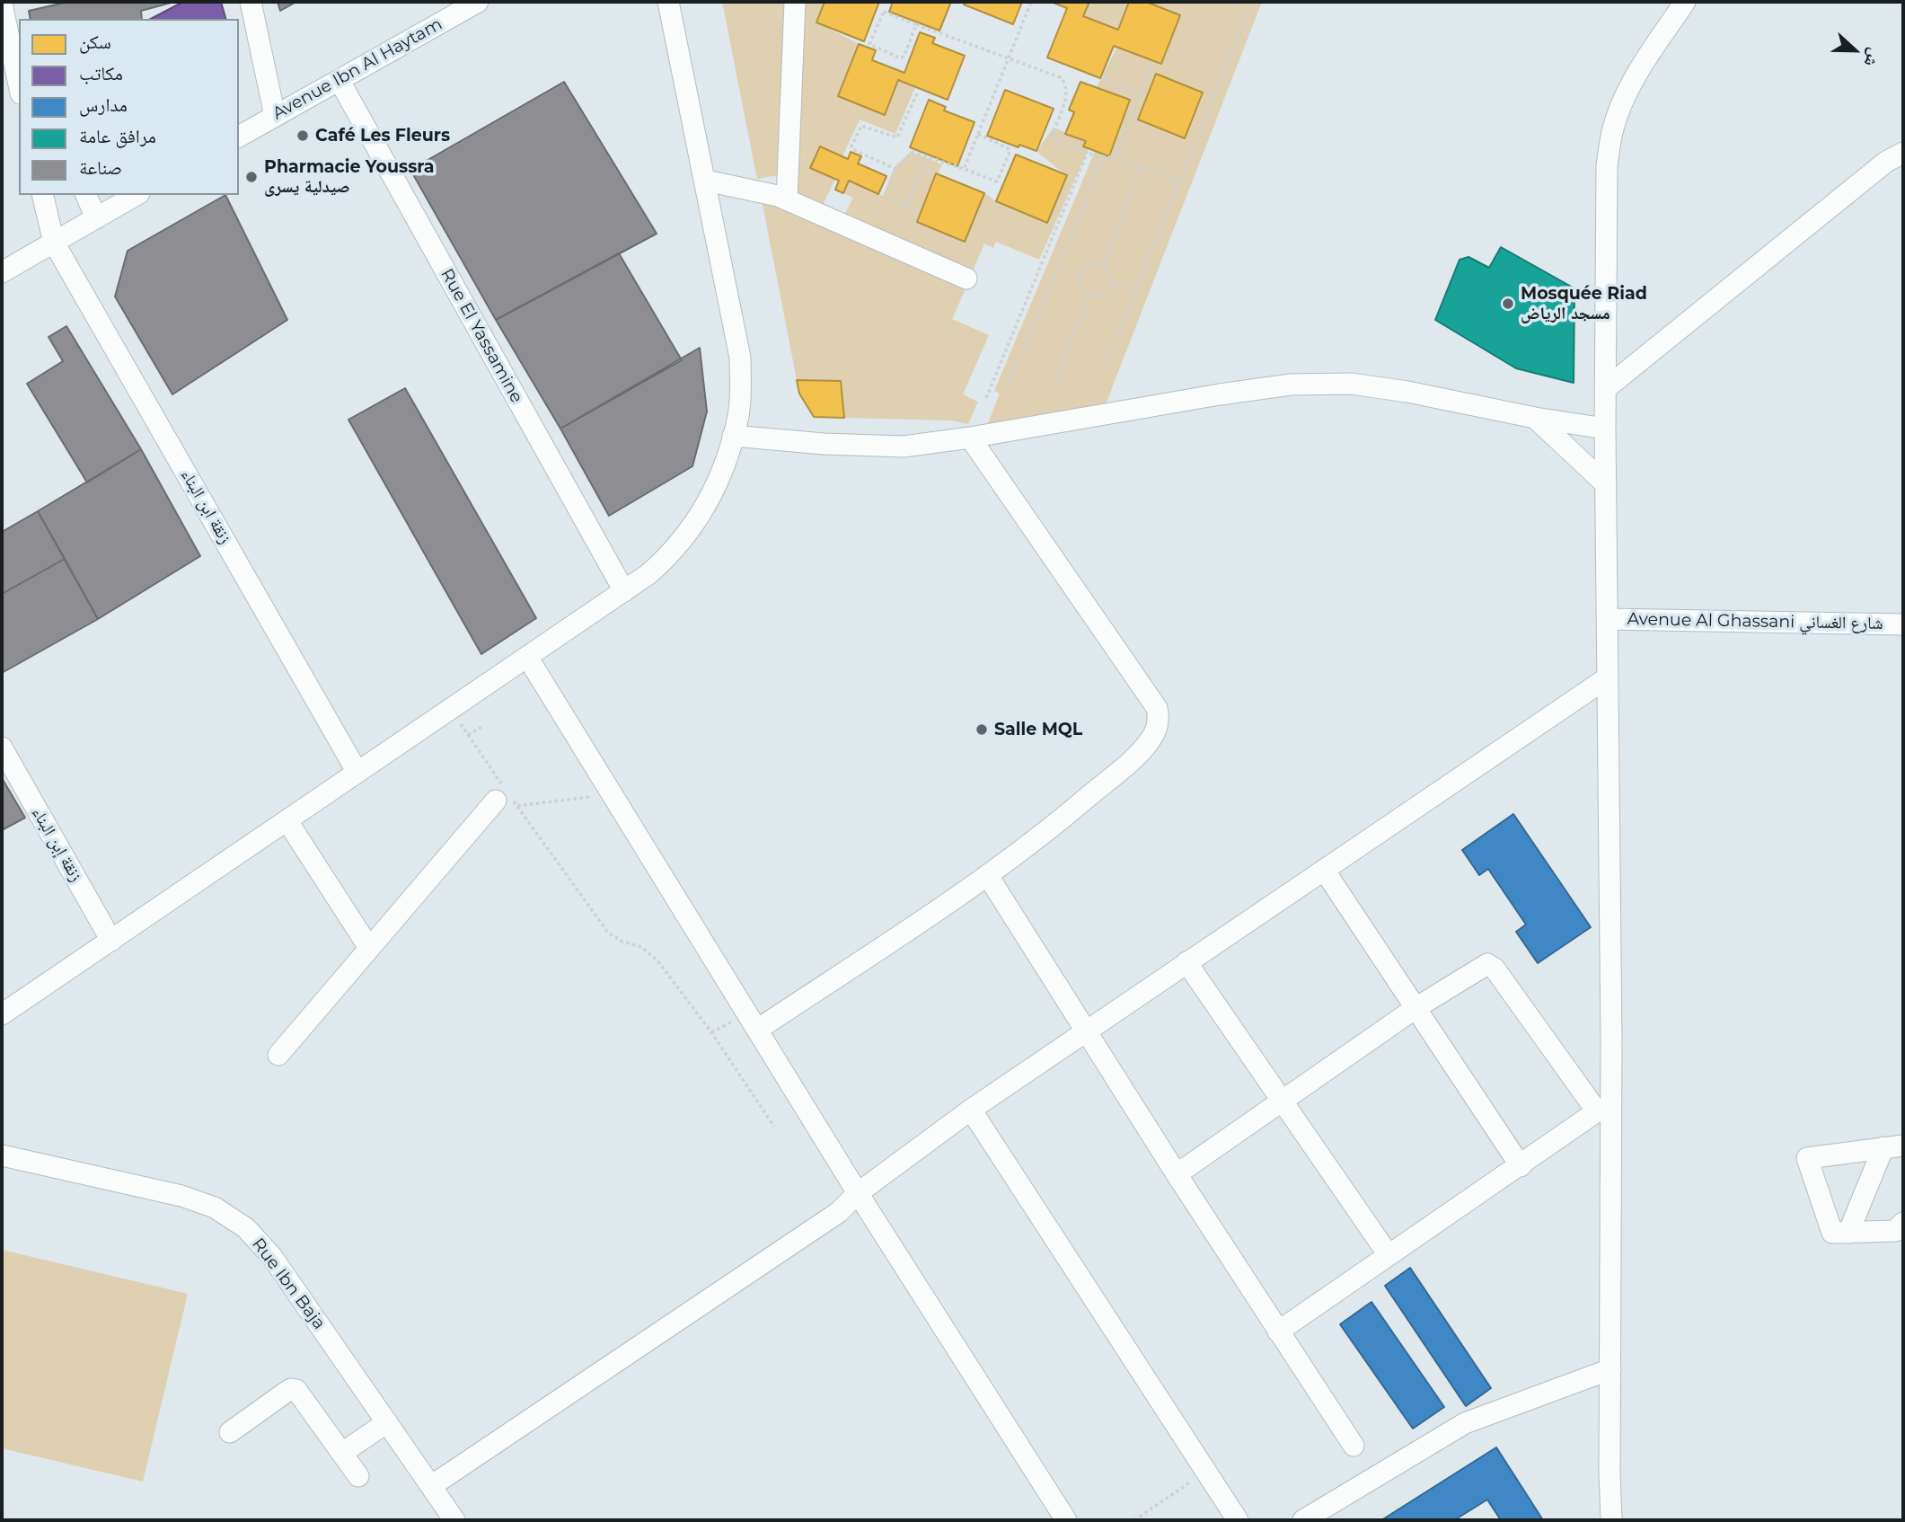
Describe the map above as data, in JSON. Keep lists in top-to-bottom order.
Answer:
{
  "streets": {
    "street": [
      "Avenue Ibn Al Haytam",
      "Rue El Yassamine",
      "زنقة ابن البناء",
      "Avenue Al Ghassani شارع الغساني",
      "زنقة إبن البناء",
      "Rue Ibn Baja"
    ]
  },
  "crossings": [
    ["Avenue Ibn Al Haytam", "Rue El Yassamine"]
  ],
  "places": [
    "Café Les Fleurs",
    "Pharmacie Youssra صيدلية يسرى",
    "Mosquée Riad مسجد الرياض",
    "Salle MQL"
  ],
  "legend": [
    "سكن",
    "مكاتب",
    "مدارس",
    "مرافق عامة",
    "صناعة"
  ],
  "north": "right"
}
